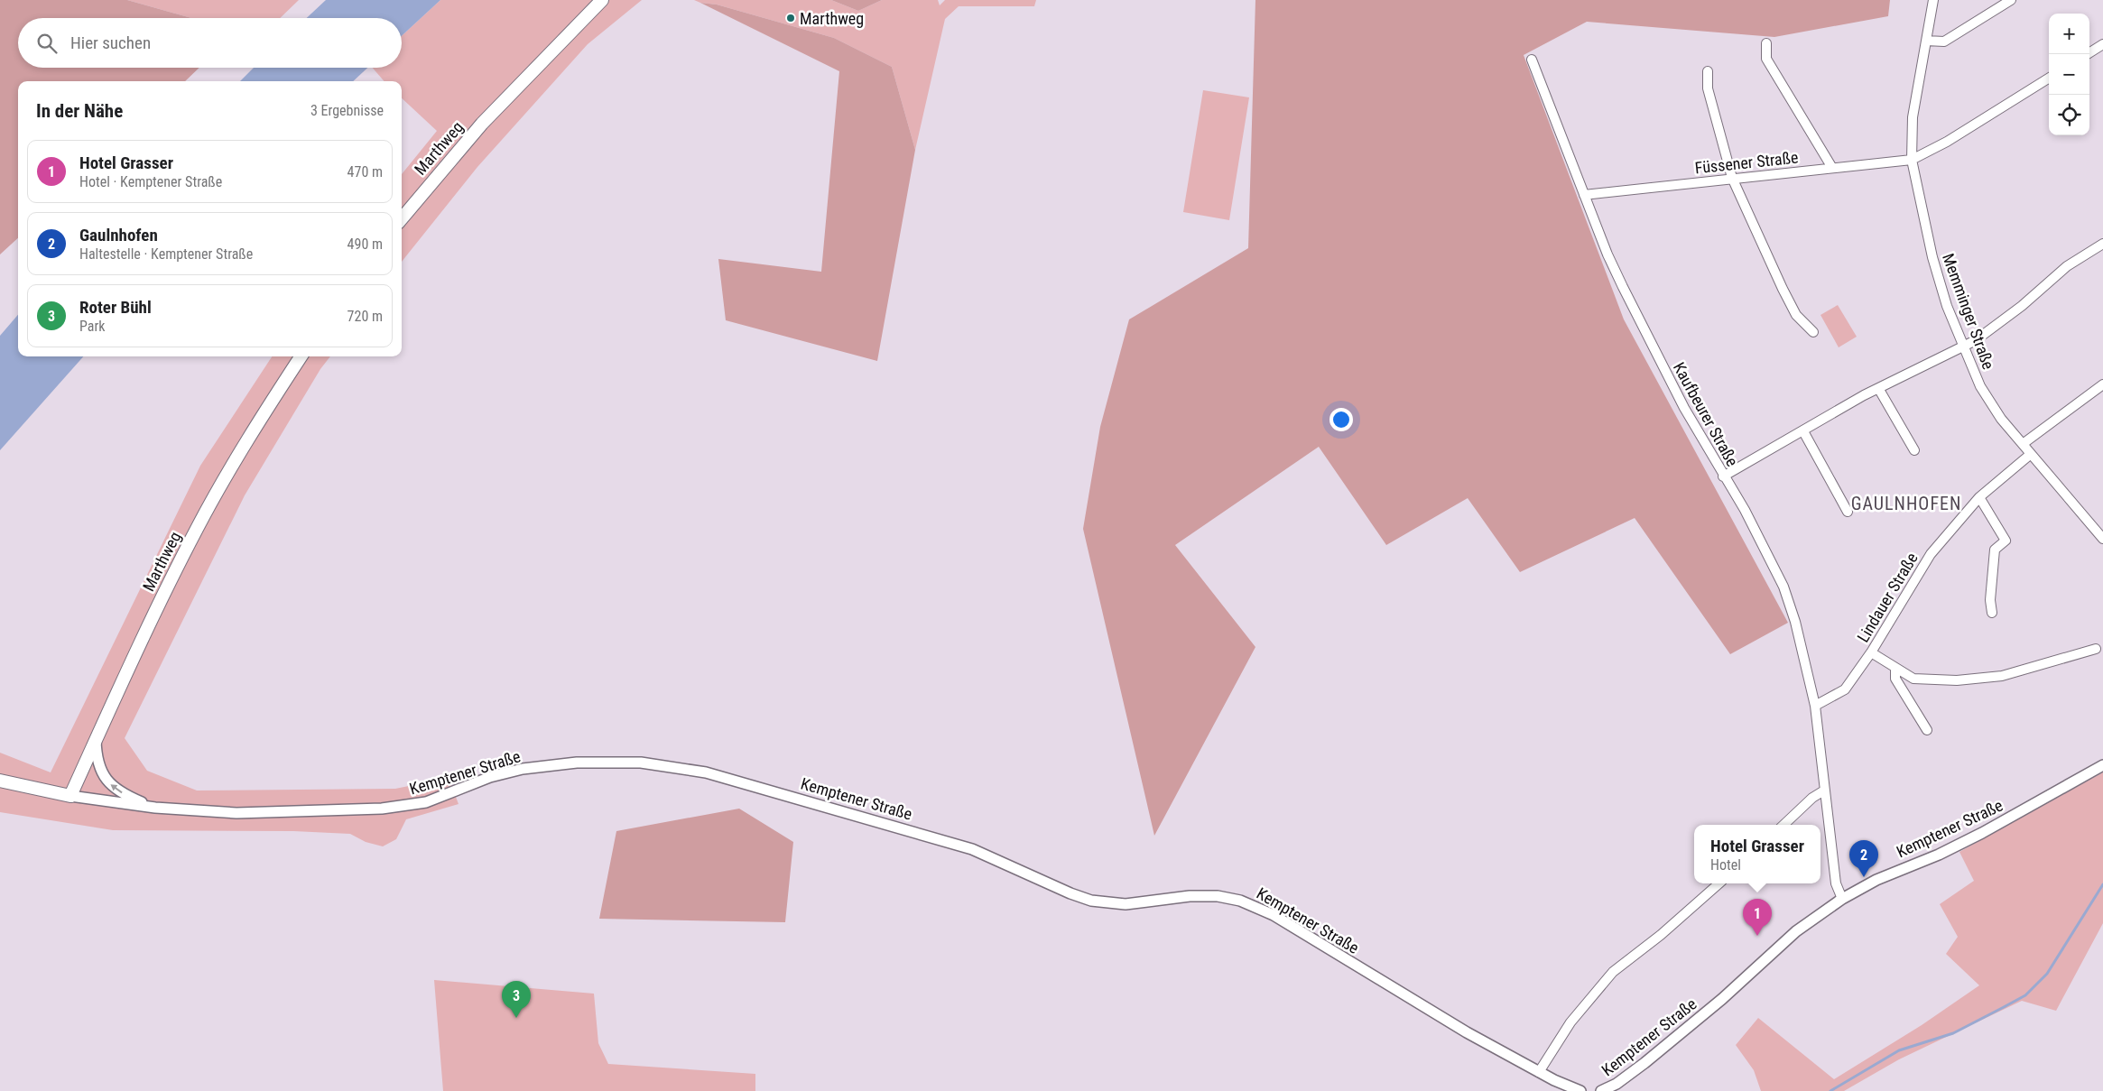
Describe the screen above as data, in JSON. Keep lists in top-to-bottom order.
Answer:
{
  "streets": {
    "main road": ["Marthweg"],
    "street": [
      "Füssener Straße",
      "Memminger Straße",
      "Kaufbeurer Straße",
      "Lindauer Straße",
      "Kemptener Straße"
    ]
  },
  "crossings": [
    ["Marthweg", "Kemptener Straße"],
    ["Füssener Straße", "Memminger Straße"],
    ["Füssener Straße", "Kaufbeurer Straße"],
    ["Memminger Straße", "Lindauer Straße"],
    ["Kaufbeurer Straße", "Lindauer Straße"],
    ["Kaufbeurer Straße", "Kemptener Straße"]
  ],
  "districts": ["GAULNHOFEN"],
  "places": ["Marthweg"],
  "page": {
    "map_buttons": ["+", "−"],
    "search": "Hier suchen",
    "heading": ["In der Nähe", "3 Ergebnisse"],
    "list": [
      {
        "mark": "1",
        "name": "Hotel Grasser",
        "note": "Hotel · Kemptener Straße",
        "value": "470 m"
      },
      {
        "mark": "2",
        "name": "Gaulnhofen",
        "note": "Haltestelle · Kemptener Straße",
        "value": "490 m"
      },
      {
        "mark": "3",
        "name": "Roter Bühl",
        "note": "Park",
        "value": "720 m"
      }
    ],
    "popup": ["Hotel Grasser", "Hotel"],
    "pins": ["2", "1", "3"]
  }
}
